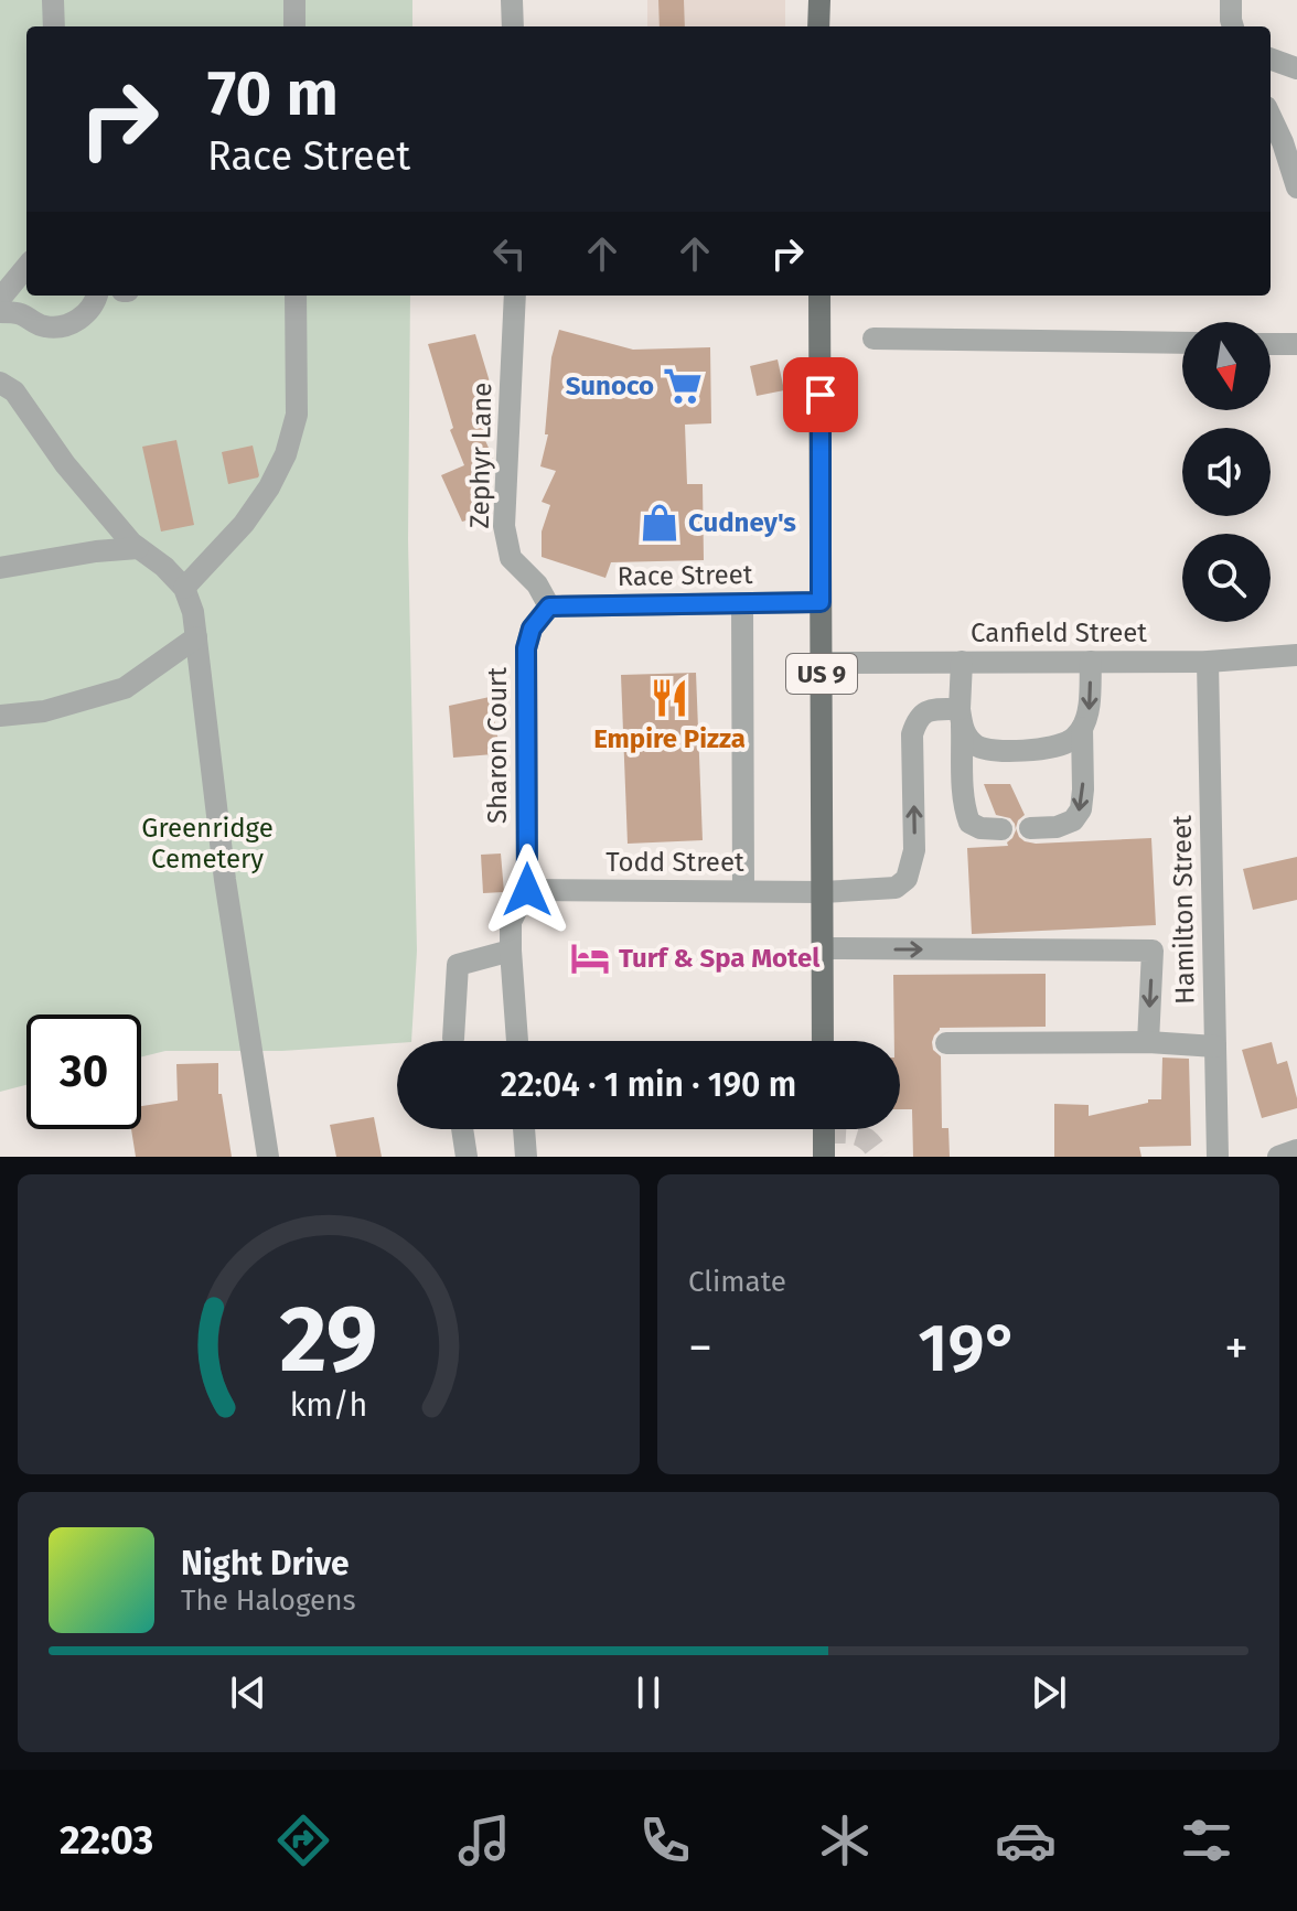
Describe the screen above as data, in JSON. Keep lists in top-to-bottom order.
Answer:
{
  "streets": {
    "main road": ["US 9"],
    "street": [
      "Zephyr Lane",
      "Race Street",
      "Canfield Street",
      "Sharon Court",
      "Todd Street",
      "Hamilton Street"
    ]
  },
  "crossings": [
    ["Zephyr Lane", "Race Street"],
    ["Zephyr Lane", "Sharon Court"],
    ["Race Street", "US 9"],
    ["Race Street", "Sharon Court"],
    ["Canfield Street", "US 9"],
    ["Canfield Street", "Hamilton Street"],
    ["US 9", "Todd Street"],
    ["Sharon Court", "Todd Street"]
  ],
  "parks": ["Greenridge Cemetery"],
  "places": {
    "supermarket": ["Sunoco"],
    "shop": ["Cudney's"],
    "restaurant": ["Empire Pizza"],
    "hotel": ["Turf & Spa Motel"]
  },
  "north": "bottom",
  "page": {
    "turn": ["70 m", "Race Street"],
    "limit": "30",
    "trip": "22:04 · 1 min · 190 m",
    "tile": "Climate",
    "heat": ["−", "19°", "+"],
    "song": ["Night Drive", "The Halogens"],
    "tabs": "22:03",
    "gauge": ["29", "km/h"]
  }
}
